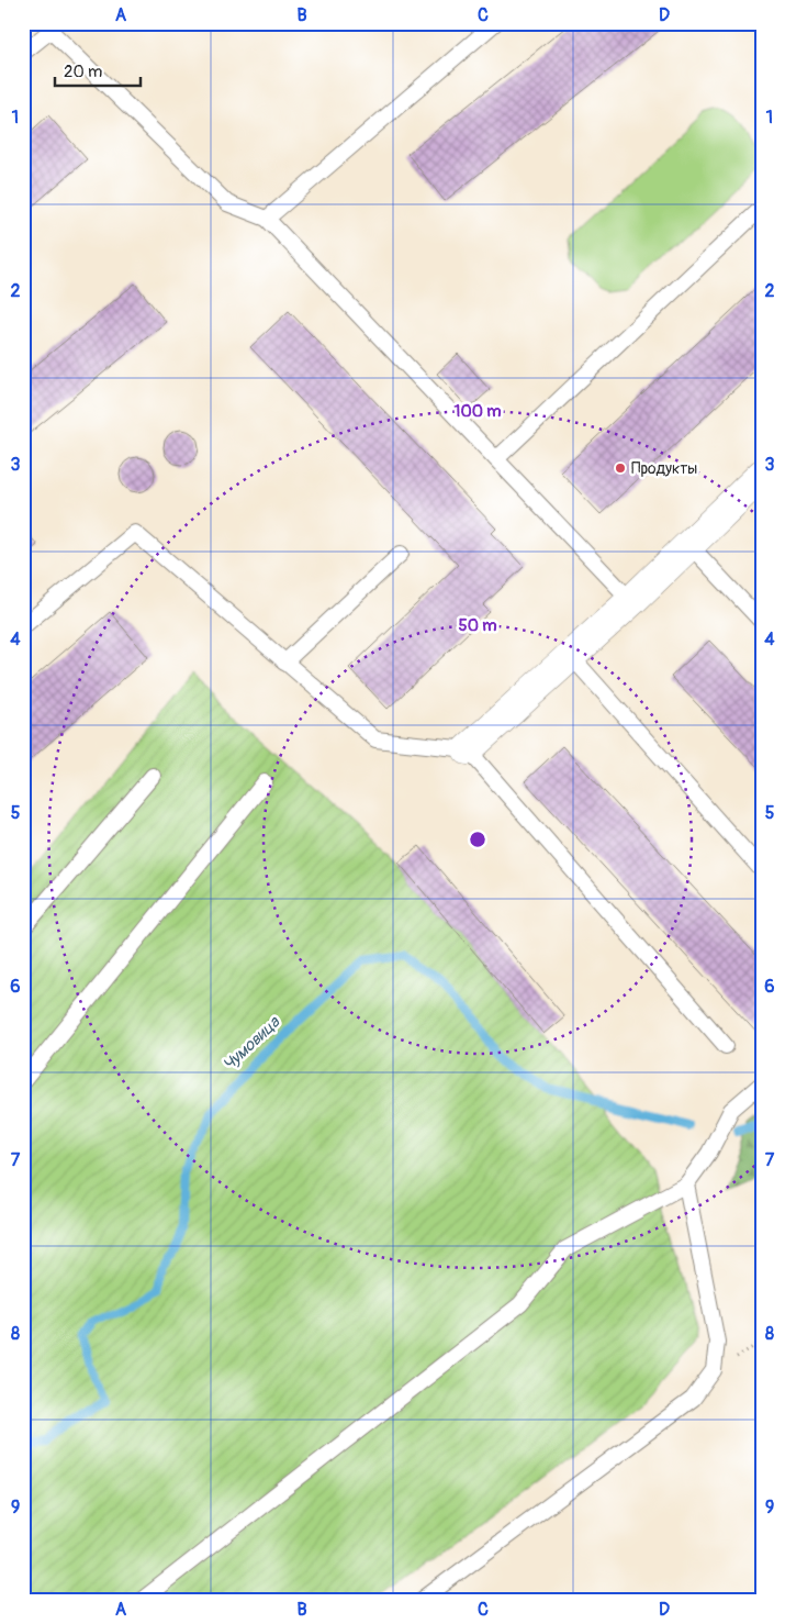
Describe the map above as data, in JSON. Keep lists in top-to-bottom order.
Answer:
{
  "water": ["Чумовица"],
  "places": ["Продукты"],
  "scale_bar": "20 m",
  "grid": {
    "columns": [
      "A",
      "B",
      "C",
      "D"
    ],
    "rows": [
      "1",
      "2",
      "3",
      "4",
      "5",
      "6",
      "7",
      "8",
      "9"
    ]
  },
  "rings": ["100 m", "50 m"]
}
